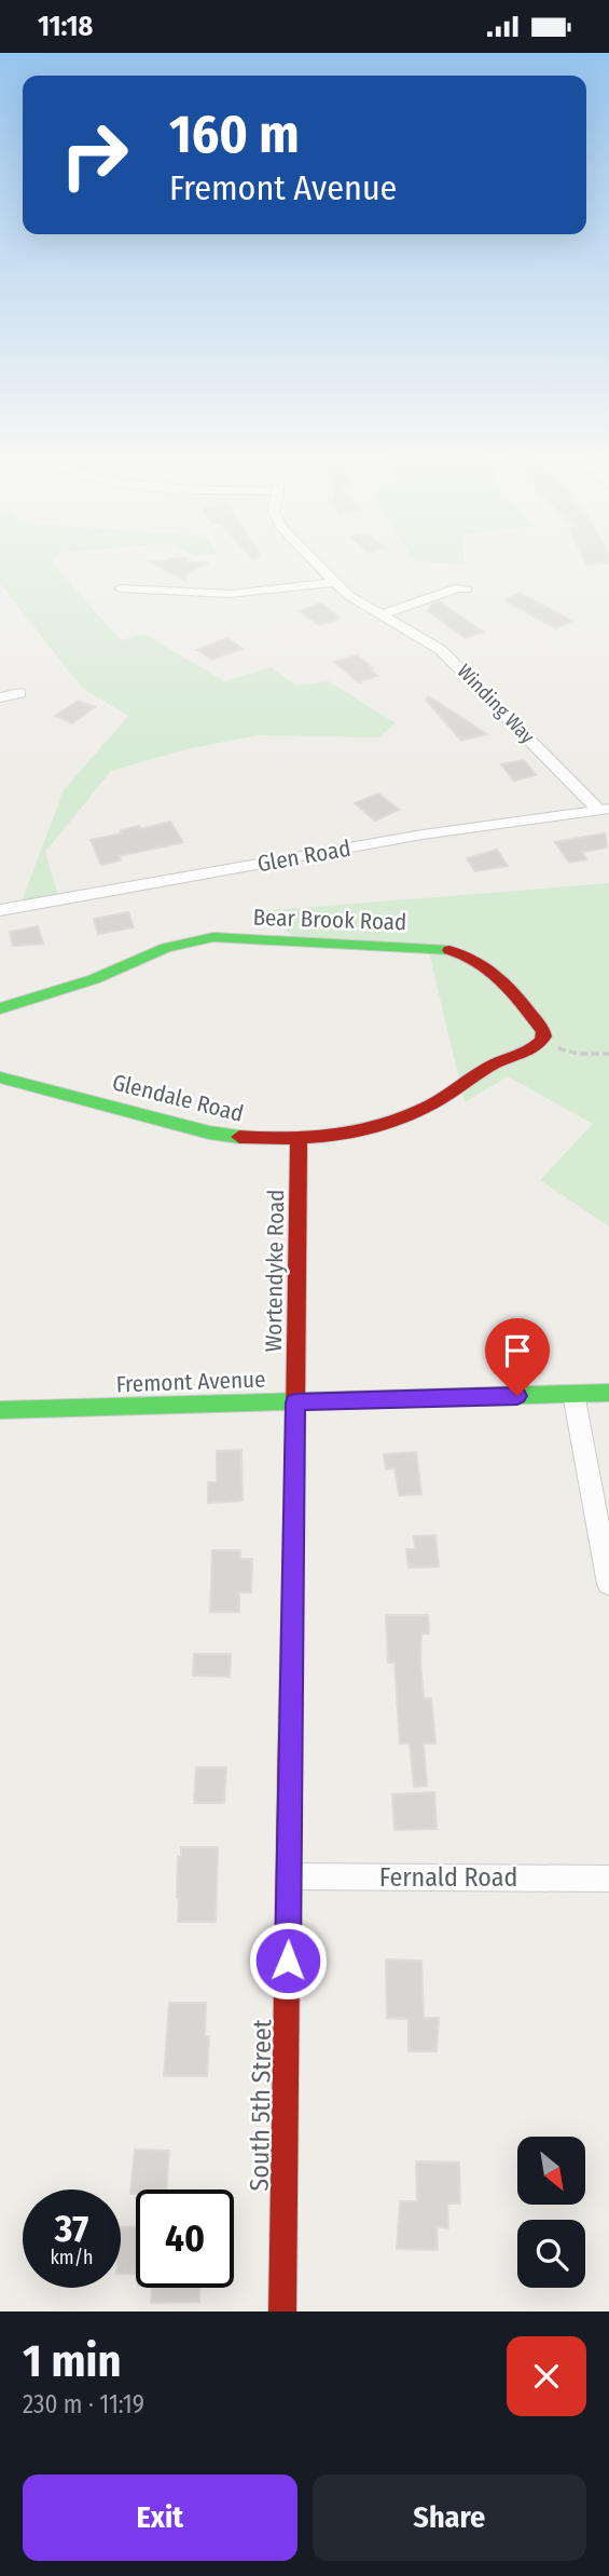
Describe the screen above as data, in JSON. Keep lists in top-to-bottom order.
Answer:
{
  "streets": {
    "street": [
      "Winding Way",
      "Glen Road",
      "Bear Brook Road",
      "Glendale Road",
      "Wortendyke Road",
      "Fremont Avenue",
      "Fernald Road",
      "South 5th Street"
    ]
  },
  "crossings": [
    ["Winding Way", "Glen Road"],
    ["Bear Brook Road", "Glendale Road"],
    ["Glendale Road", "Wortendyke Road"],
    ["Wortendyke Road", "Fremont Avenue"],
    ["Wortendyke Road", "South 5th Street"],
    ["Fremont Avenue", "South 5th Street"],
    ["Fernald Road", "South 5th Street"]
  ],
  "north": "bottom right",
  "page": {
    "status": "11:18",
    "turn": ["160 m", "Fremont Avenue"],
    "speed": "37 km/h",
    "limit": "40",
    "heading": ["1 min", "230 m · 11:19"],
    "buttons": ["Exit", "Share"]
  }
}
